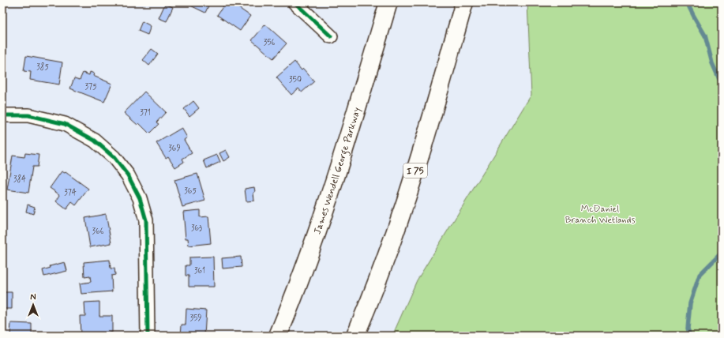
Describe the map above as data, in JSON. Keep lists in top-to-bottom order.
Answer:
{
  "streets": {
    "highway": ["James Wendell George Parkway", "I 75"]
  },
  "parks": ["McDaniel Branch Wetlands"],
  "house_numbers": [
    "356",
    "385",
    "350",
    "375",
    "371",
    "369",
    "384",
    "365",
    "374",
    "363",
    "366",
    "361",
    "359"
  ],
  "north": "top"
}
